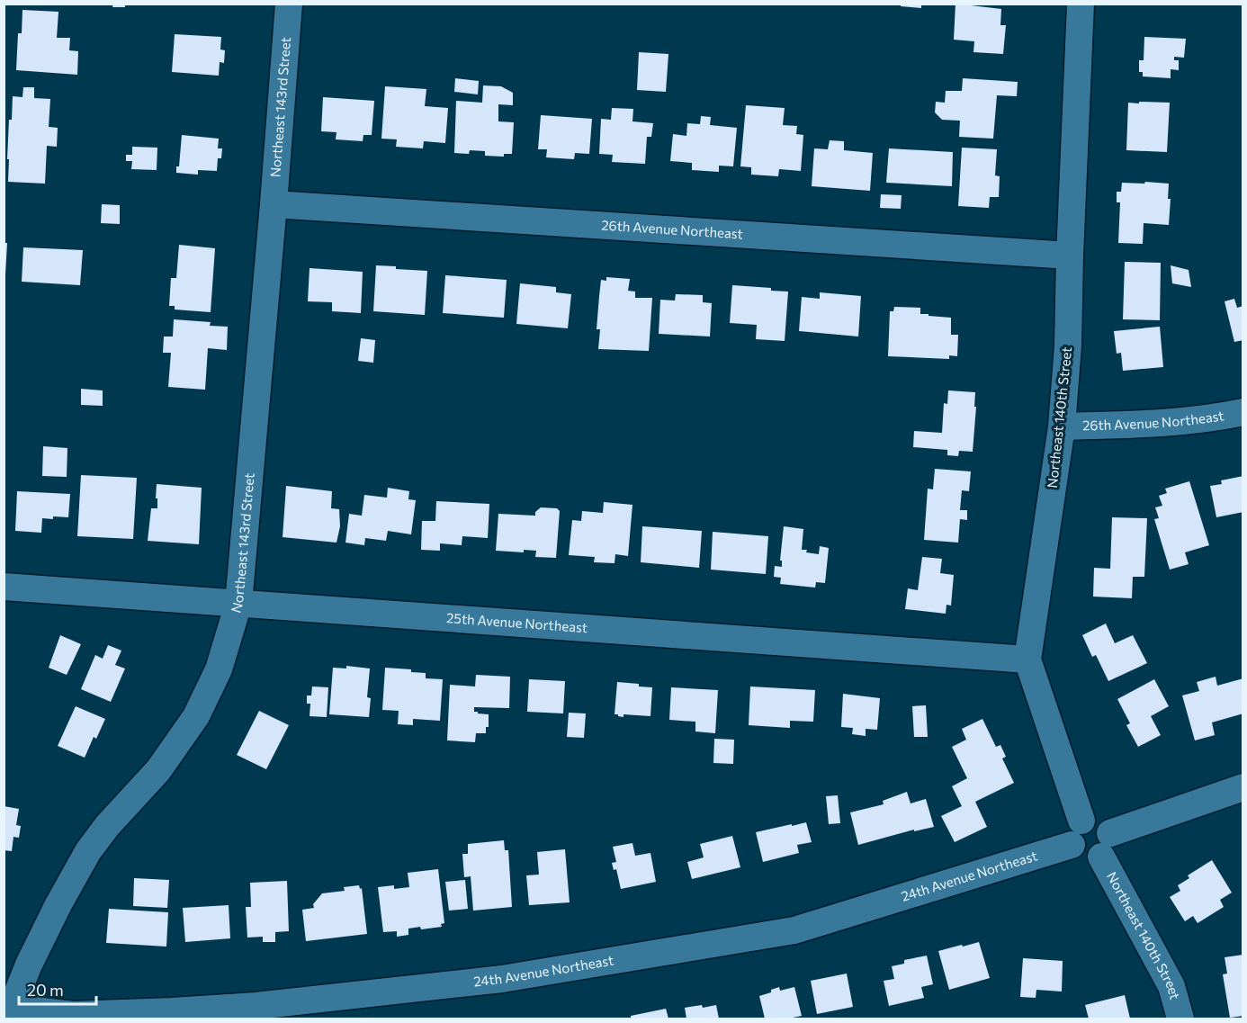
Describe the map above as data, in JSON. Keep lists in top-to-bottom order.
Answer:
{
  "streets": {
    "street": [
      "Northeast 143rd Street",
      "26th Avenue Northeast",
      "Northeast 140th Street",
      "25th Avenue Northeast",
      "24th Avenue Northeast"
    ]
  },
  "crossings": [
    ["Northeast 143rd Street", "26th Avenue Northeast"],
    ["Northeast 143rd Street", "25th Avenue Northeast"],
    ["Northeast 143rd Street", "24th Avenue Northeast"],
    ["26th Avenue Northeast", "Northeast 140th Street"],
    ["Northeast 140th Street", "25th Avenue Northeast"],
    ["Northeast 140th Street", "24th Avenue Northeast"]
  ],
  "scale_bar": "20 m"
}
